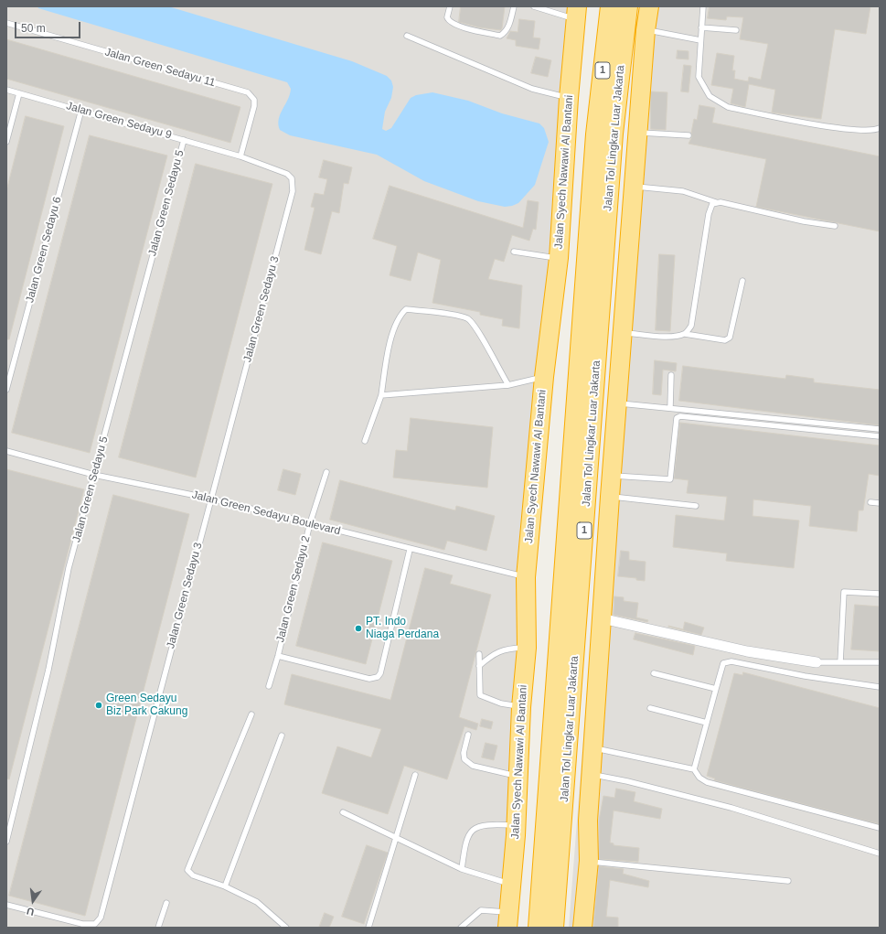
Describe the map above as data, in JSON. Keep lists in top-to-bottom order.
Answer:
{
  "streets": {
    "highway": ["1", "Jalan Tol Lingkar Luar Jakarta", "Jalan Syech Nawawi Al Bantani"],
    "lane": [
      "Jalan Green Sedayu 11",
      "Jalan Green Sedayu 9",
      "Jalan Green Sedayu 5",
      "Jalan Green Sedayu 6",
      "Jalan Green Sedayu 3",
      "Jalan Green Sedayu Boulevard",
      "Jalan Green Sedayu 2"
    ]
  },
  "crossings": [
    ["Jalan Green Sedayu 11", "Jalan Green Sedayu 9"],
    ["Jalan Green Sedayu 9", "Jalan Green Sedayu 5"],
    ["Jalan Green Sedayu 9", "Jalan Green Sedayu 6"],
    ["Jalan Green Sedayu 9", "Jalan Green Sedayu 3"],
    ["Jalan Syech Nawawi Al Bantani", "Jalan Green Sedayu Boulevard"],
    ["Jalan Green Sedayu 5", "Jalan Green Sedayu Boulevard"],
    ["Jalan Green Sedayu 3", "Jalan Green Sedayu Boulevard"],
    ["Jalan Green Sedayu Boulevard", "Jalan Green Sedayu 2"]
  ],
  "places": ["PT. Indo Niaga Perdana", "Green Sedayu Biz Park Cakung"],
  "scale_bar": "50 m",
  "north": "bottom"
}
